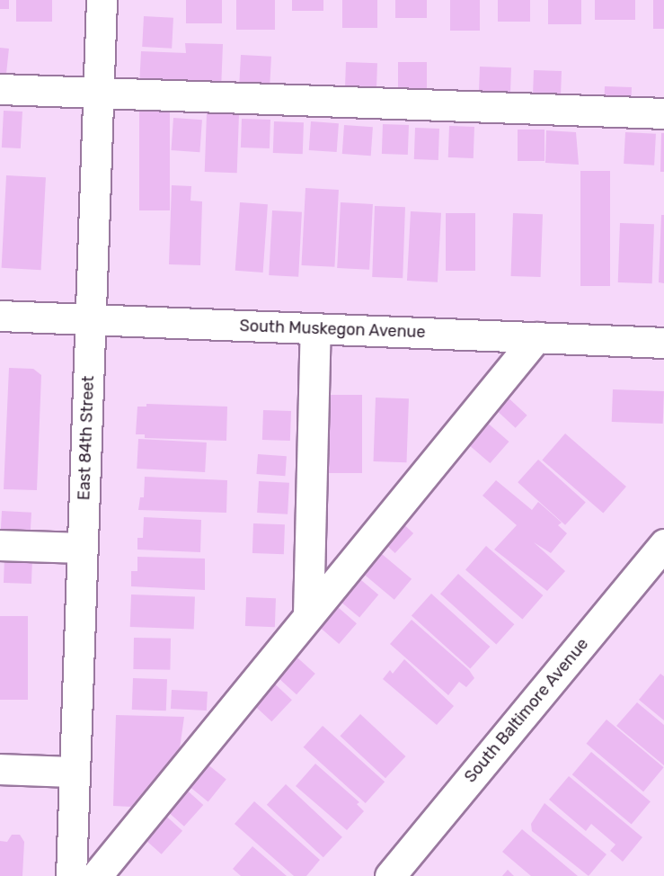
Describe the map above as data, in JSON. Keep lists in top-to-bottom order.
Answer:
{
  "streets": {
    "street": ["South Muskegon Avenue", "East 84th Street", "South Baltimore Avenue"]
  },
  "crossings": [
    ["South Muskegon Avenue", "East 84th Street"]
  ]
}
